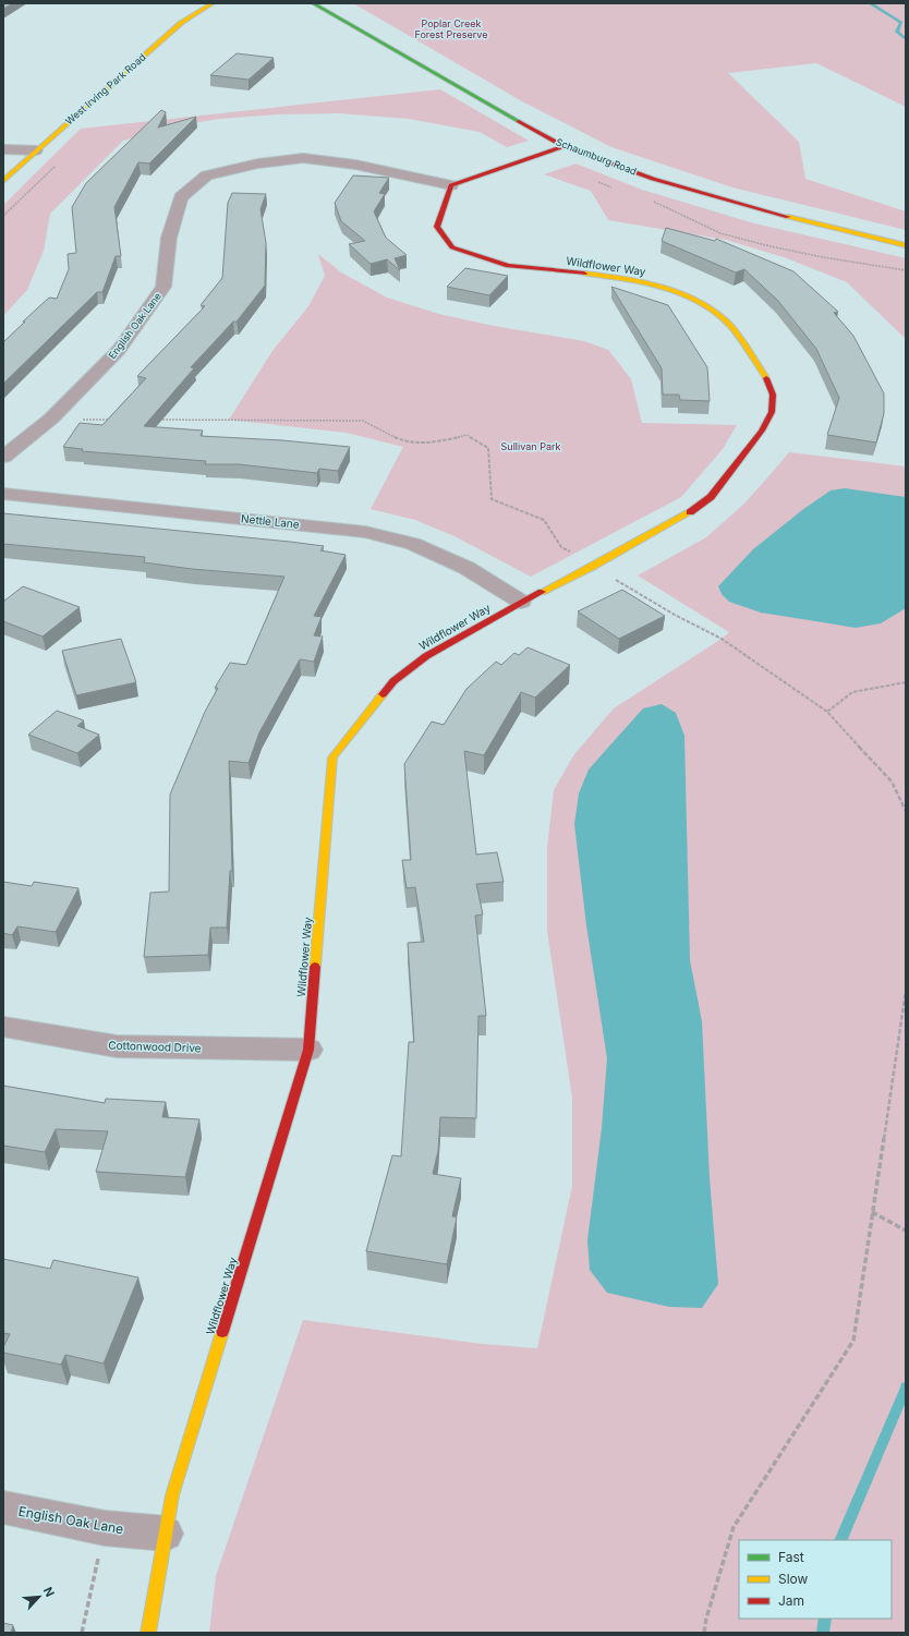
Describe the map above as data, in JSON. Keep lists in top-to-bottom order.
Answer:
{
  "streets": {
    "street": [
      "West Irving Park Road",
      "Schaumburg Road",
      "Wildflower Way",
      "English Oak Lane",
      "Nettle Lane",
      "Cottonwood Drive"
    ]
  },
  "crossings": [
    ["Wildflower Way", "English Oak Lane"],
    ["Wildflower Way", "Nettle Lane"],
    ["Wildflower Way", "Cottonwood Drive"]
  ],
  "parks": ["Poplar Creek Forest Preserve", "Sullivan Park"],
  "legend": ["Fast", "Slow", "Jam"],
  "north": "top right"
}
